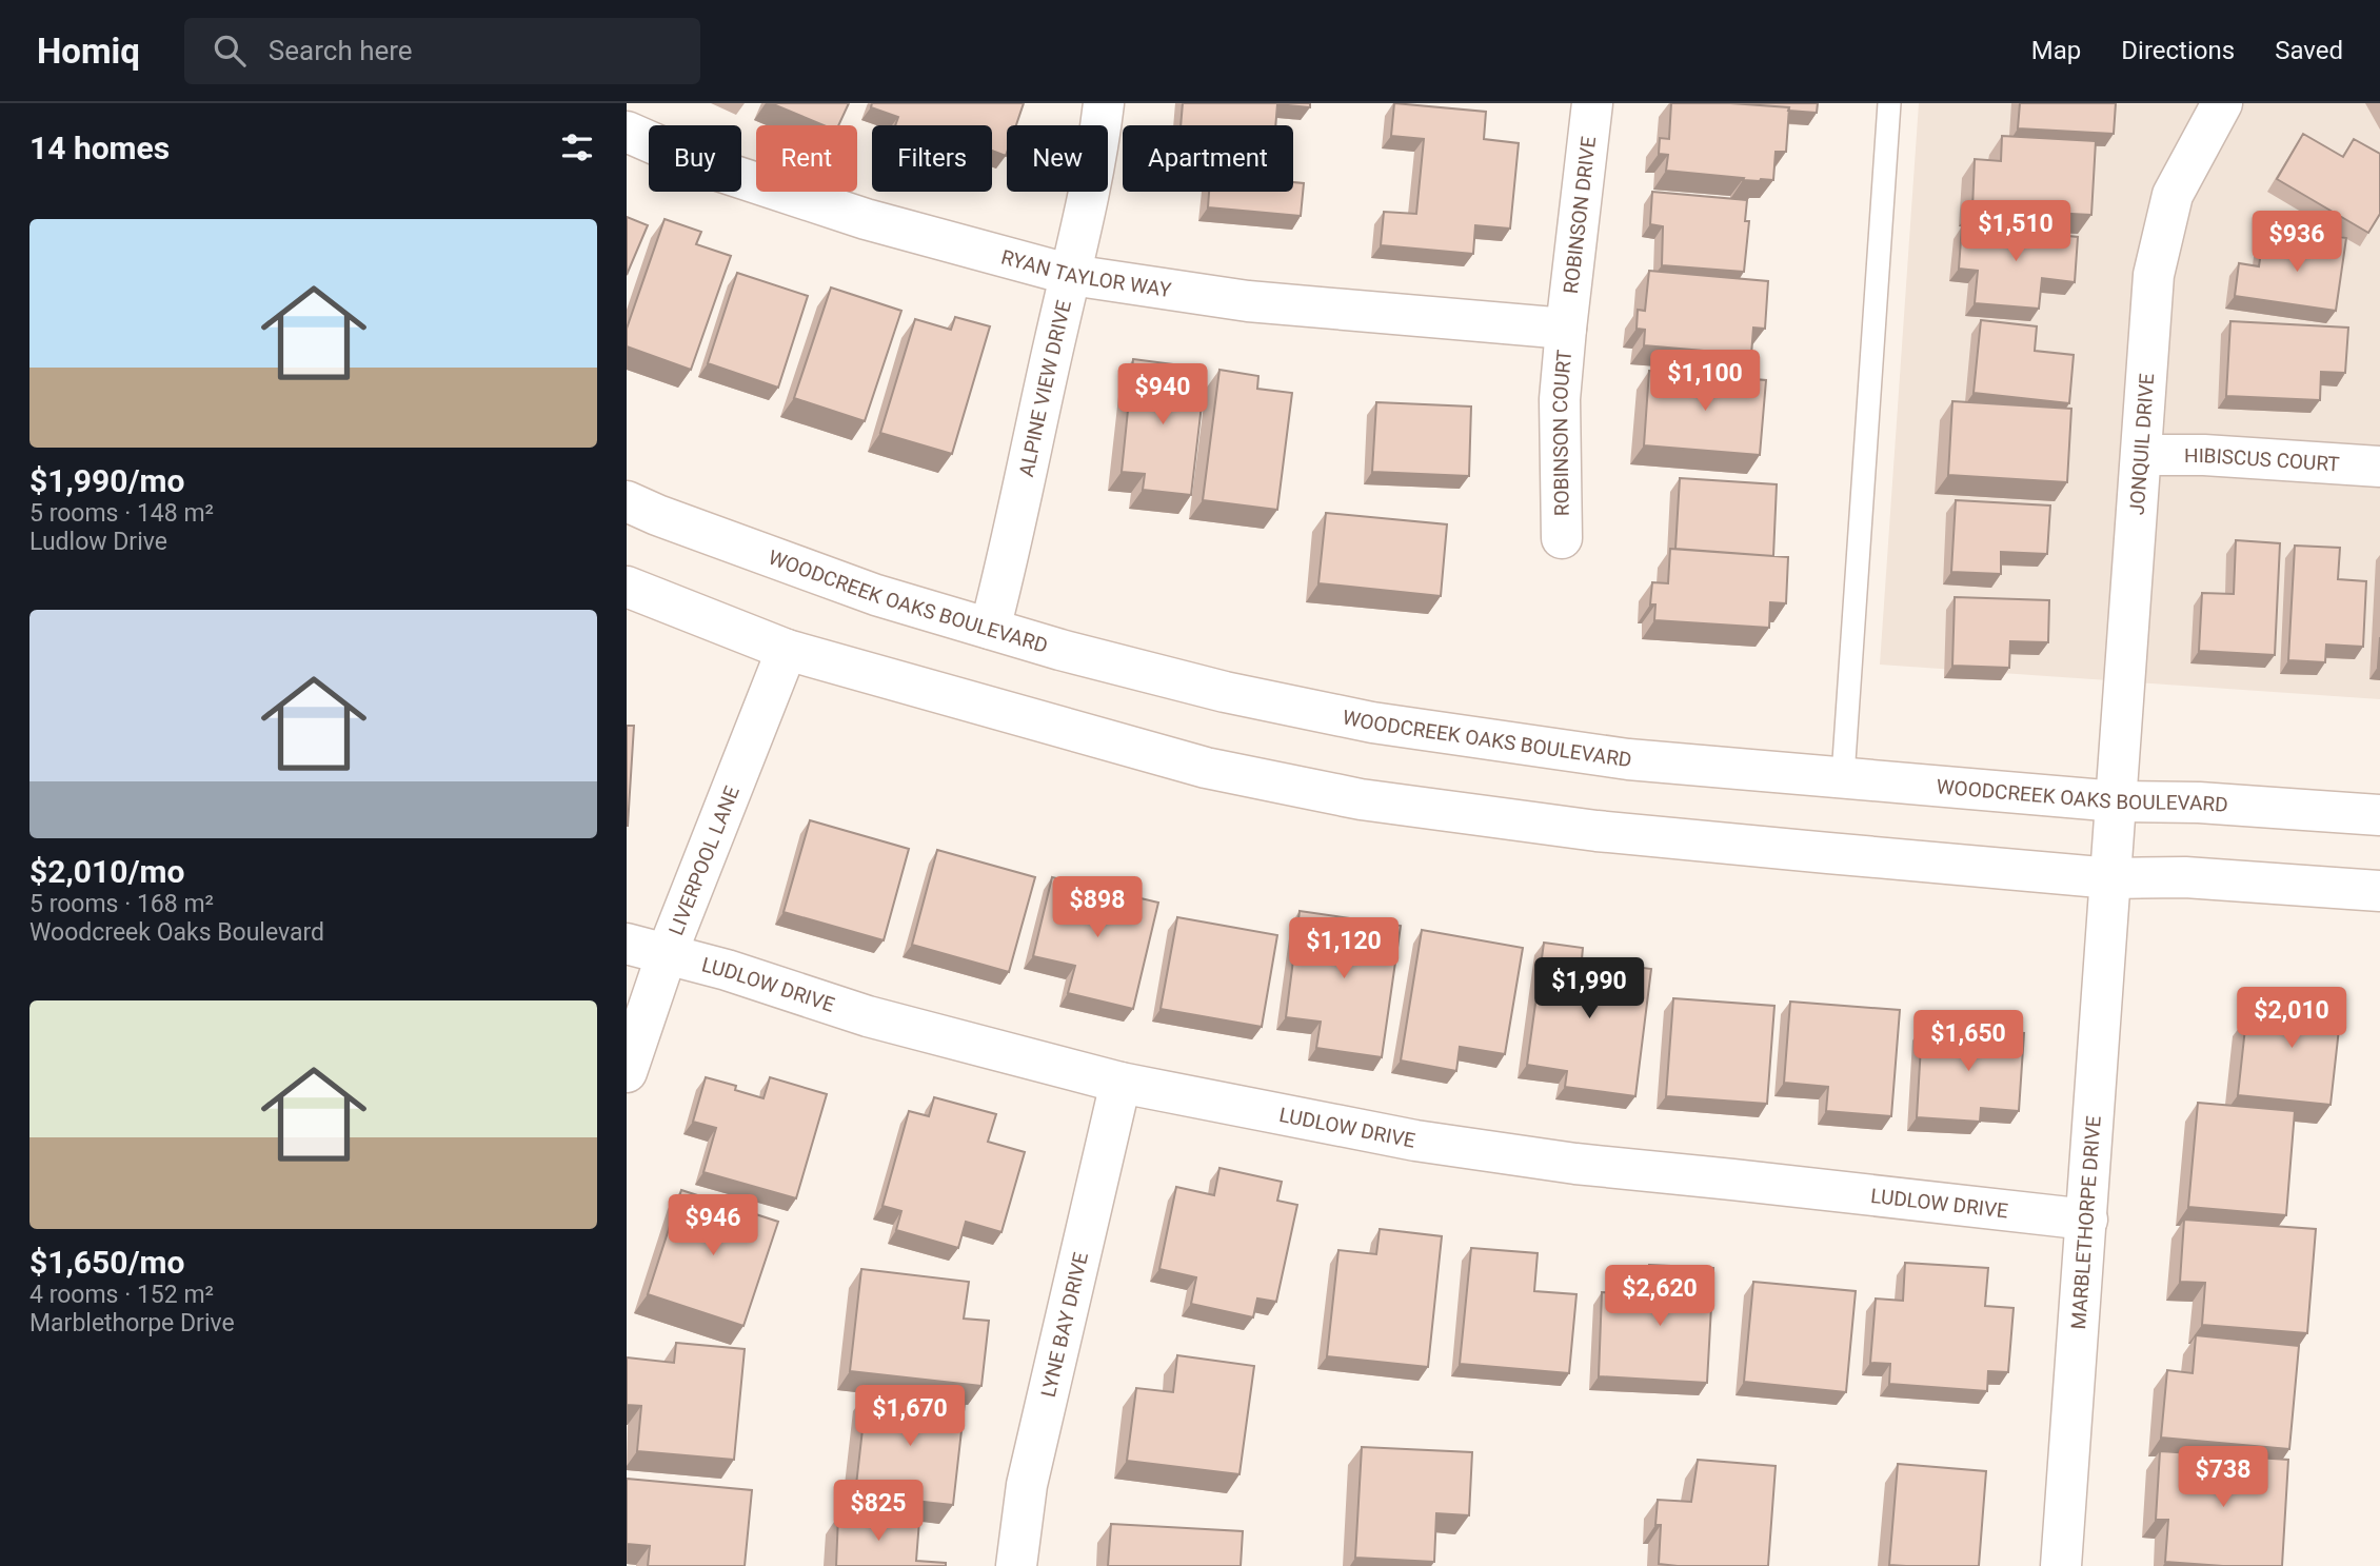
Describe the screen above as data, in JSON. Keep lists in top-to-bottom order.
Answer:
{
  "streets": {
    "street": [
      "ROBINSON DRIVE",
      "RYAN TAYLOR WAY",
      "ALPINE VIEW DRIVE",
      "ROBINSON COURT",
      "JONQUIL DRIVE",
      "HIBISCUS COURT",
      "WOODCREEK OAKS BOULEVARD",
      "LIVERPOOL LANE",
      "LUDLOW DRIVE",
      "MARBLETHORPE DRIVE",
      "LYNE BAY DRIVE"
    ]
  },
  "crossings": [
    ["ROBINSON DRIVE", "RYAN TAYLOR WAY"],
    ["ROBINSON DRIVE", "ROBINSON COURT"],
    ["RYAN TAYLOR WAY", "ALPINE VIEW DRIVE"],
    ["RYAN TAYLOR WAY", "ROBINSON COURT"],
    ["ALPINE VIEW DRIVE", "WOODCREEK OAKS BOULEVARD"],
    ["JONQUIL DRIVE", "HIBISCUS COURT"],
    ["JONQUIL DRIVE", "WOODCREEK OAKS BOULEVARD"],
    ["JONQUIL DRIVE", "MARBLETHORPE DRIVE"],
    ["LIVERPOOL LANE", "LUDLOW DRIVE"],
    ["LUDLOW DRIVE", "MARBLETHORPE DRIVE"],
    ["LUDLOW DRIVE", "LYNE BAY DRIVE"]
  ],
  "page": {
    "header": "Homiq",
    "search": "Search here",
    "nav": ["Map", "Directions", "Saved"],
    "heading": "14 homes",
    "chip": [
      "Buy",
      "Rent",
      "Filters",
      "New",
      "Apartment"
    ],
    "list": [
      {
        "name": "$1,990/mo",
        "note": "5 rooms · 148 m² · Ludlow Drive"
      },
      {
        "name": "$2,010/mo",
        "note": "5 rooms · 168 m² · Woodcreek Oaks Boulevard"
      },
      {
        "name": "$1,650/mo",
        "note": "4 rooms · 152 m² · Marblethorpe Drive"
      }
    ],
    "price": [
      "$1,510",
      "$936",
      "$1,100",
      "$940",
      "$898",
      "$1,120",
      "$1,990",
      "$2,010",
      "$1,650",
      "$946",
      "$2,620",
      "$1,670",
      "$738",
      "$825"
    ]
  }
}
